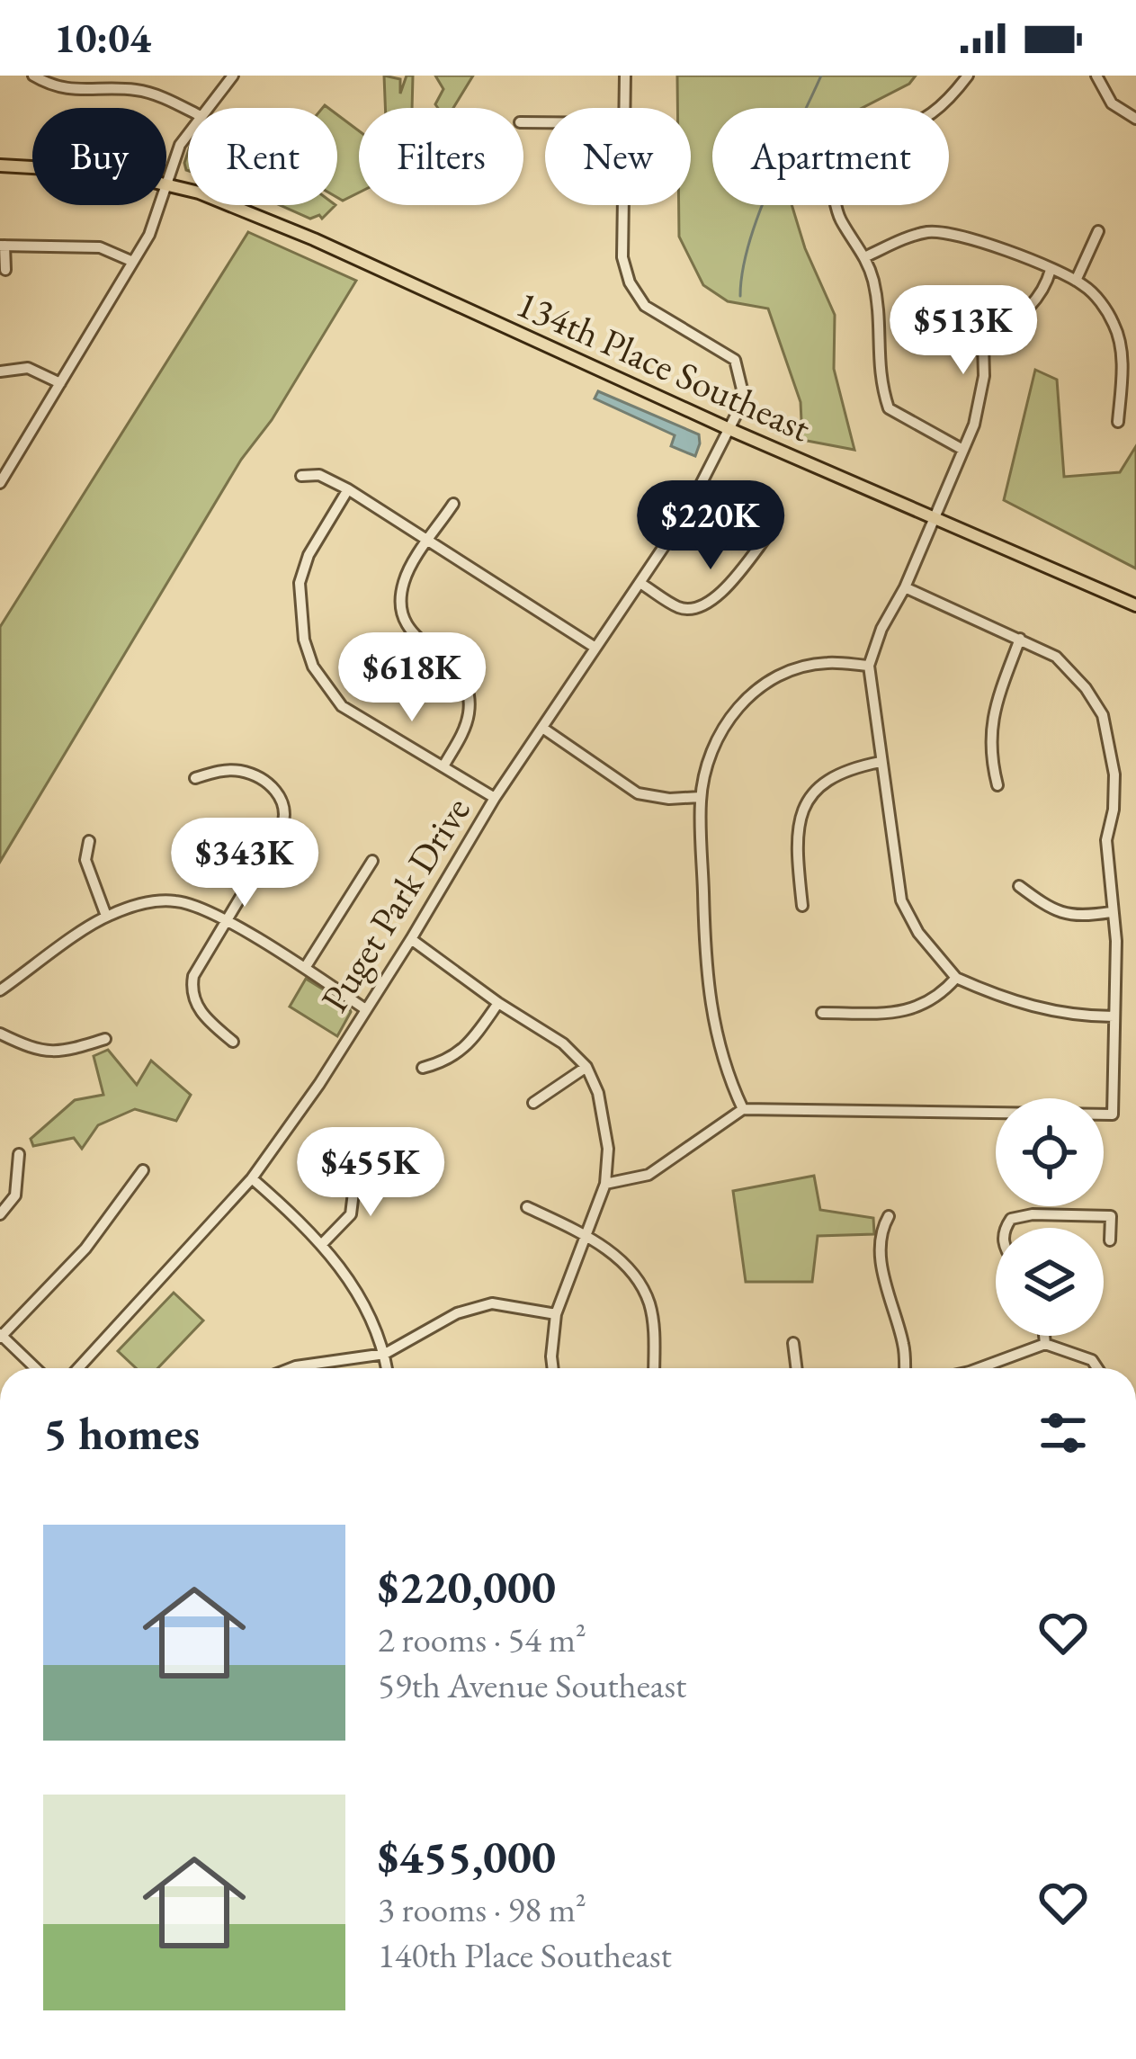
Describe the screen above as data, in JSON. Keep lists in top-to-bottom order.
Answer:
{
  "streets": {
    "main road": ["134th Place Southeast"],
    "street": ["Puget Park Drive"]
  },
  "crossings": [
    ["134th Place Southeast", "Puget Park Drive"]
  ],
  "page": {
    "status": "10:04",
    "chip": [
      "Buy",
      "Rent",
      "Filters",
      "New",
      "Apartment"
    ],
    "price": [
      "$513K",
      "$220K",
      "$618K",
      "$343K",
      "$455K"
    ],
    "heading": "5 homes",
    "list": [
      {
        "name": "$220,000",
        "note": "2 rooms · 54 m² · 59th Avenue Southeast"
      },
      {
        "name": "$455,000",
        "note": "3 rooms · 98 m² · 140th Place Southeast"
      }
    ]
  }
}
